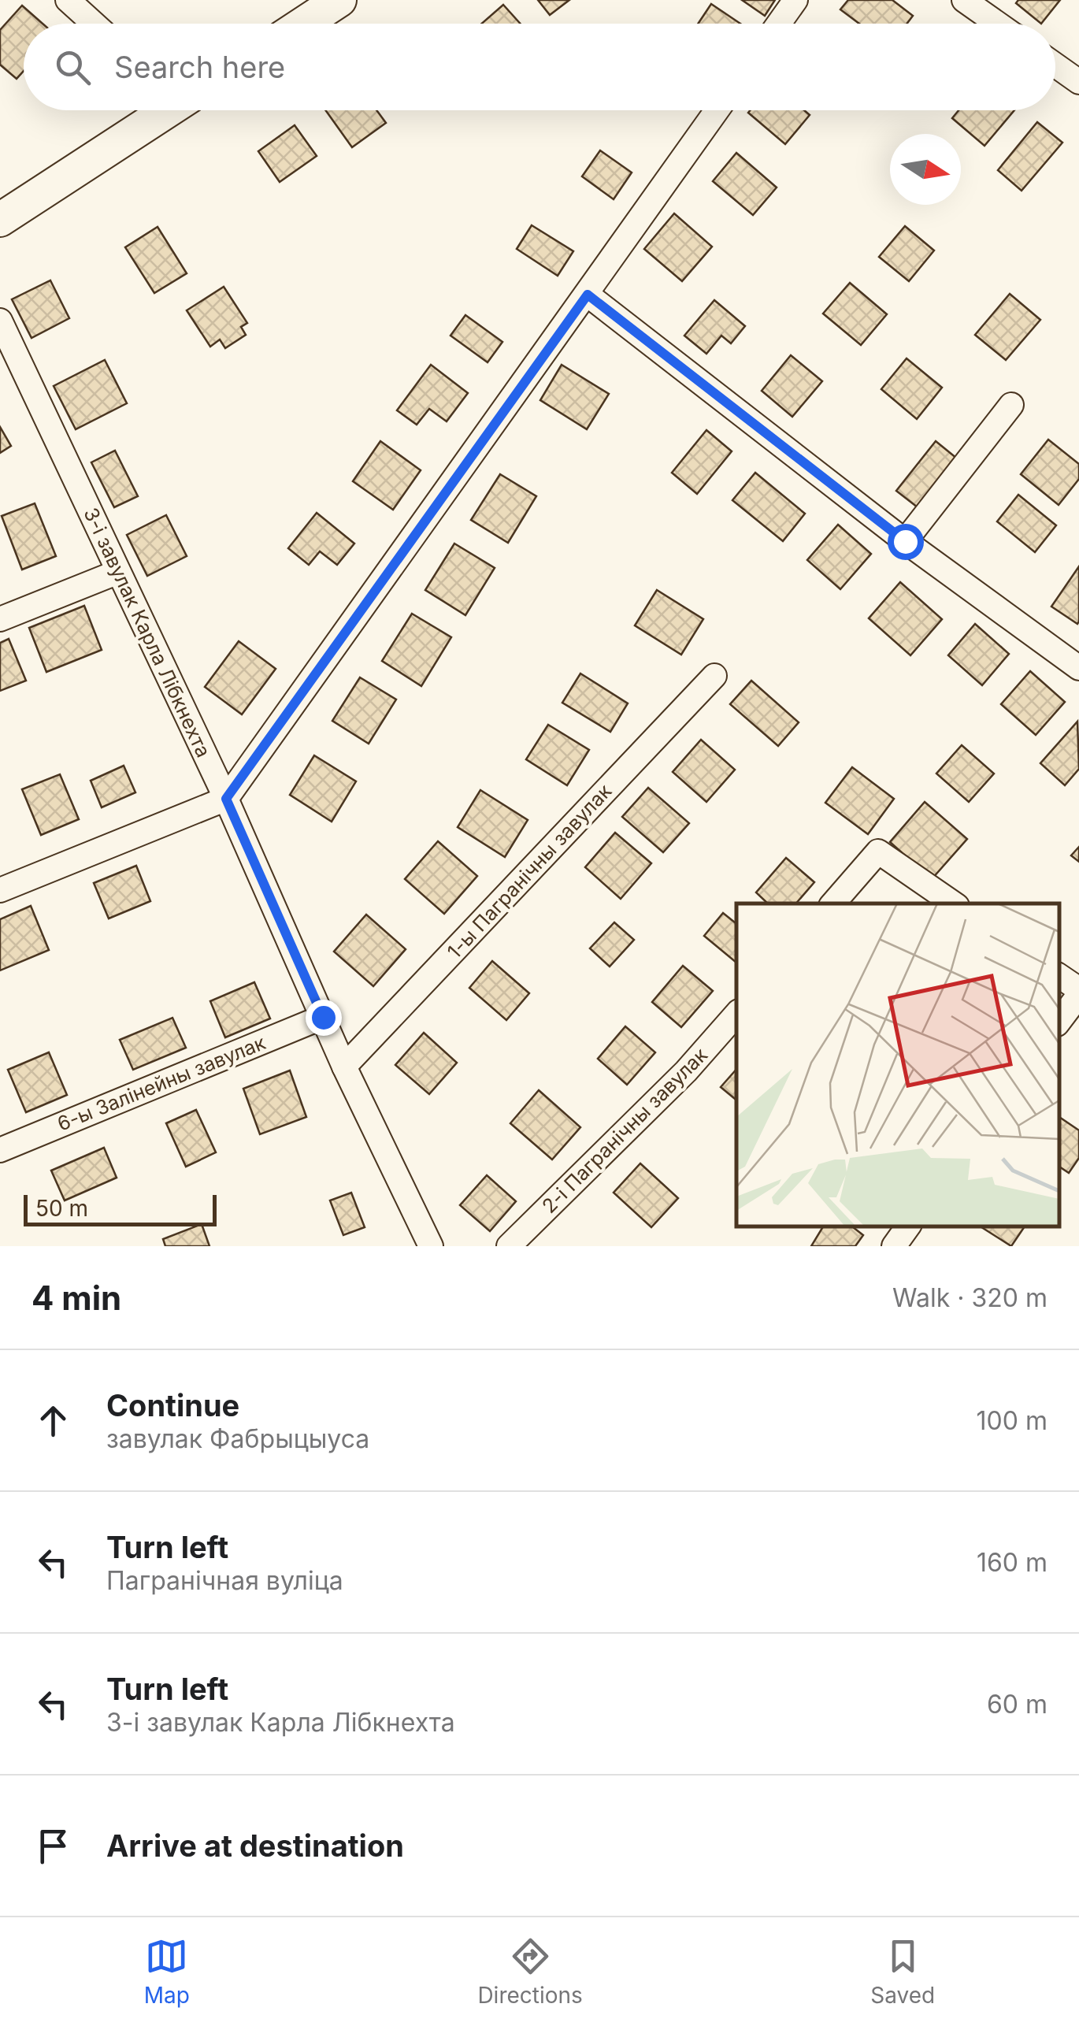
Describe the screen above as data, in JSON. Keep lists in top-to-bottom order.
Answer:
{
  "streets": {
    "street": [
      "3-і завулак Карла Лібкнехта",
      "1-ы Пагранічны завулак",
      "6-ы Залінейны завулак",
      "2-і Пагранічны завулак"
    ]
  },
  "crossings": [
    ["3-і завулак Карла Лібкнехта", "1-ы Пагранічны завулак"],
    ["3-і завулак Карла Лібкнехта", "6-ы Залінейны завулак"]
  ],
  "scale_bar": "50 m",
  "north": "right",
  "page": {
    "search": "Search here",
    "scale": "50 m",
    "heading": ["4 min", "Walk · 320 m"],
    "list": [
      ["Continue", "завулак Фабрыцыуса", "100 m"],
      ["Turn left", "Пагранічная вуліца", "160 m"],
      ["Turn left", "3-і завулак Карла Лібкнехта", "60 m"],
      "Arrive at destination"
    ],
    "nav": ["Map", "Directions", "Saved"]
  }
}
